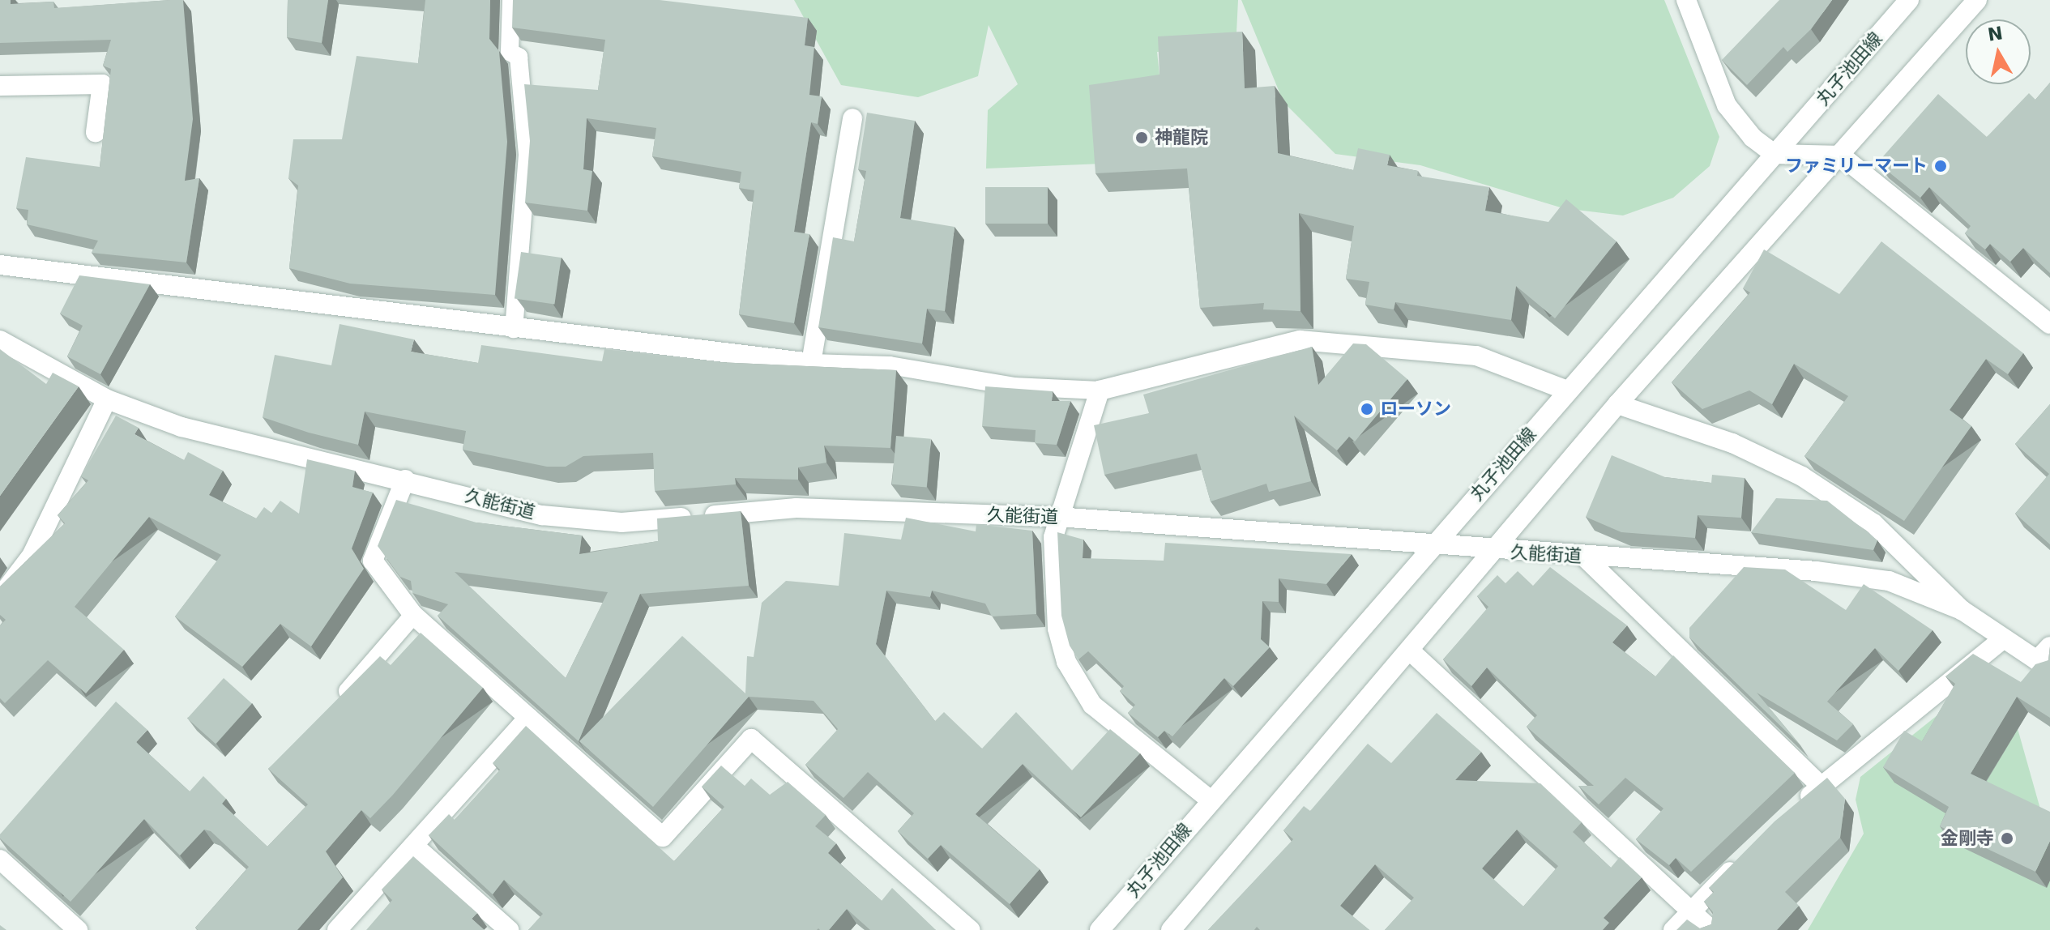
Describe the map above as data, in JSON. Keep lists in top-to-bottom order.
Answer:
{
  "streets": {
    "street": ["丸子池田線", "久能街道"]
  },
  "crossings": [
    ["丸子池田線", "久能街道"]
  ],
  "places": [
    "神龍院",
    "ファミリーマート",
    "ローソン",
    "金剛寺"
  ],
  "north": "top"
}
